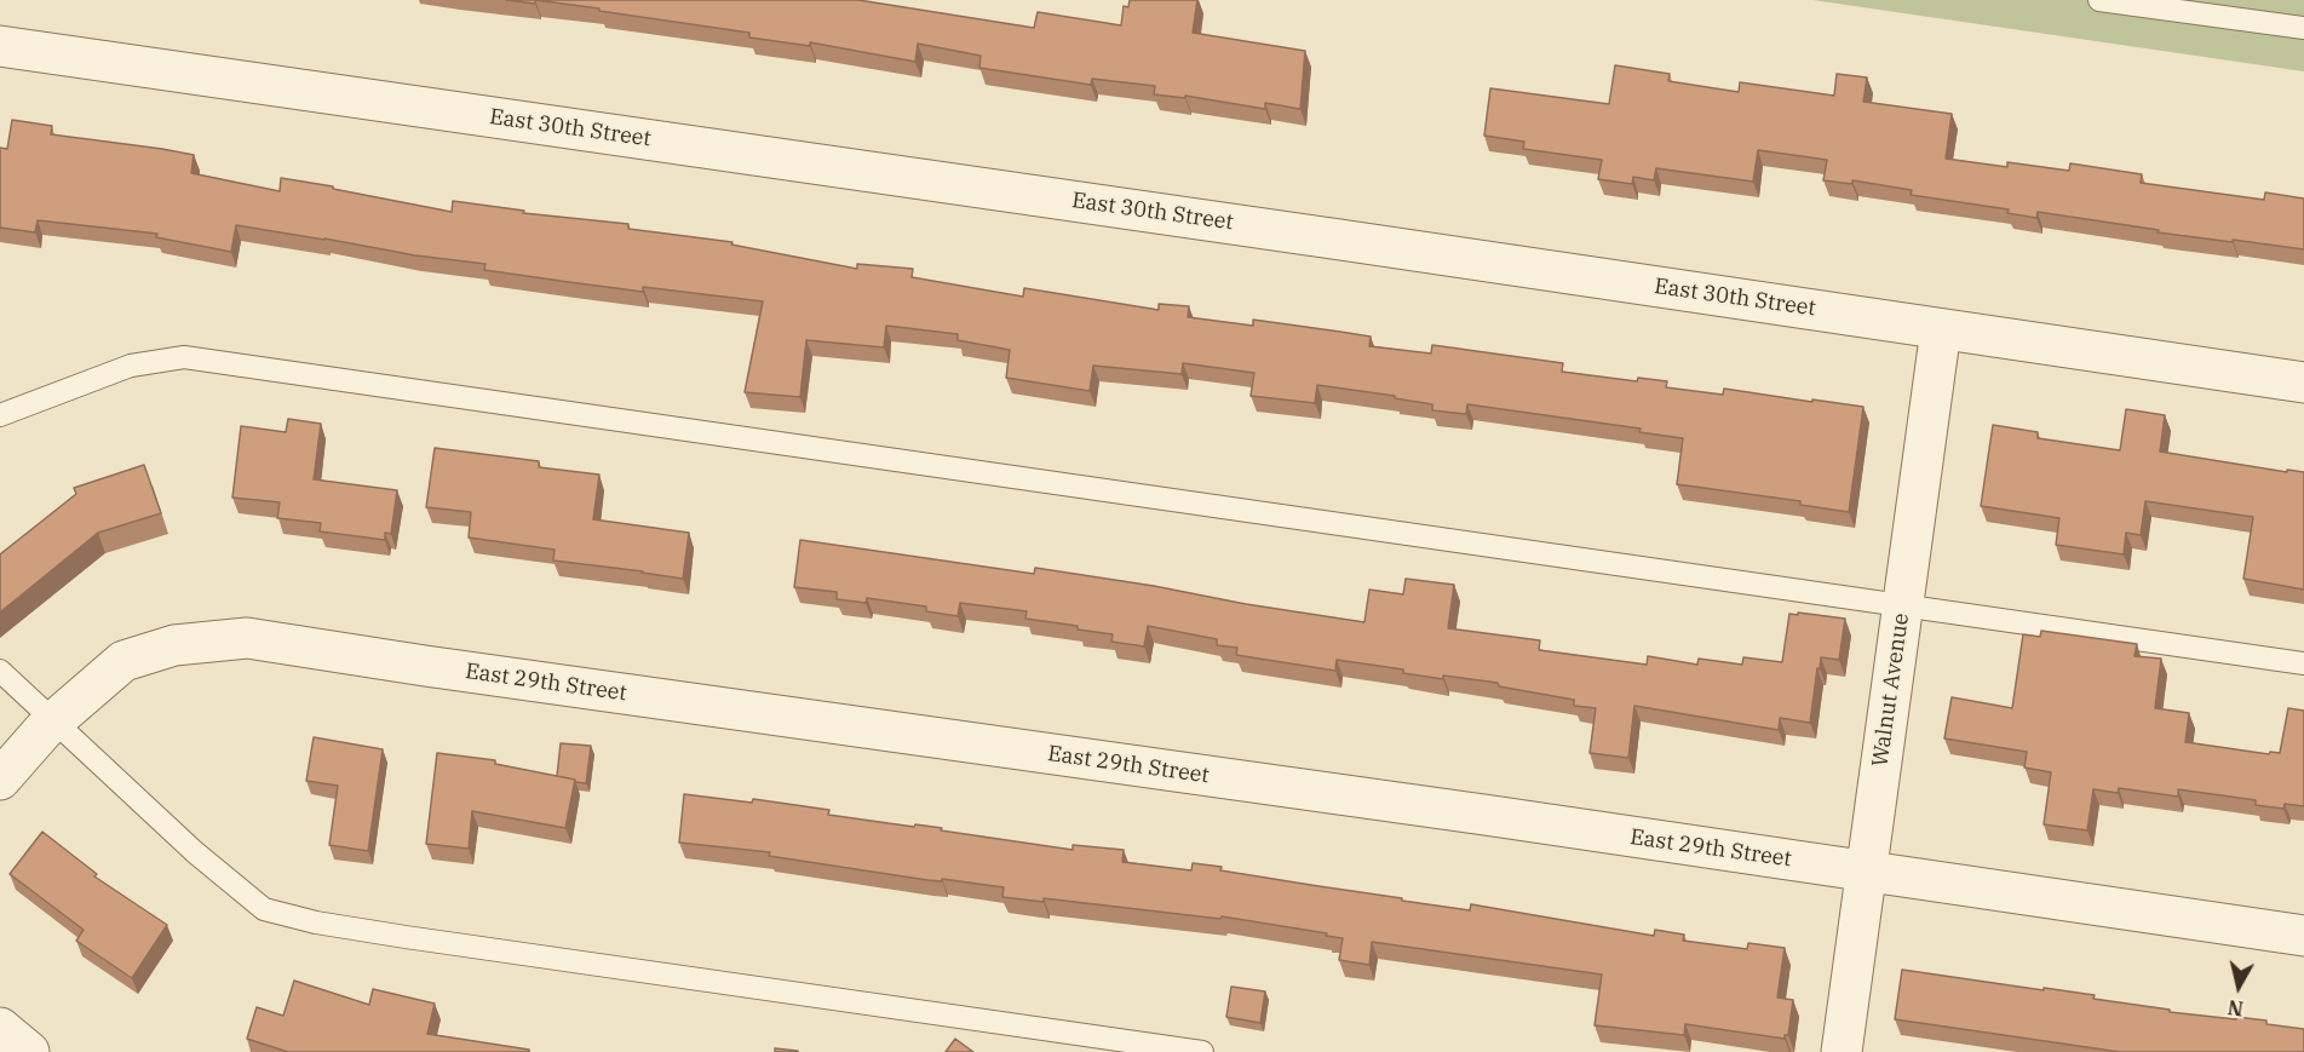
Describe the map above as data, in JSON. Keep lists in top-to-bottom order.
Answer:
{
  "streets": {
    "street": ["East 30th Street", "East 29th Street", "Walnut Avenue"]
  },
  "crossings": [
    ["East 30th Street", "Walnut Avenue"],
    ["East 29th Street", "Walnut Avenue"]
  ],
  "north": "bottom"
}
